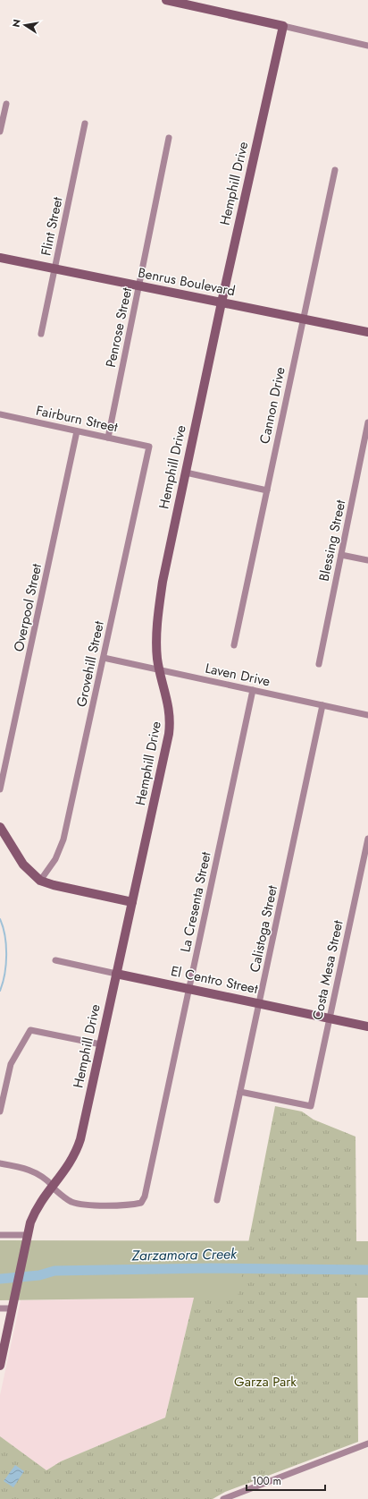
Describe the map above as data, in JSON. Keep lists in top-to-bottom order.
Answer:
{
  "streets": {
    "street": [
      "Hemphill Drive",
      "Flint Street",
      "Benrus Boulevard",
      "Penrose Street",
      "Cannon Drive",
      "Fairburn Street",
      "Blessing Street",
      "Overpool Street",
      "Grovehill Street",
      "Laven Drive",
      "La Cresenta Street",
      "Calistoga Street",
      "Costa Mesa Street",
      "El Centro Street"
    ]
  },
  "crossings": [
    ["Hemphill Drive", "Benrus Boulevard"],
    ["Hemphill Drive", "Laven Drive"],
    ["Hemphill Drive", "La Cresenta Street"],
    ["Hemphill Drive", "El Centro Street"],
    ["Flint Street", "Benrus Boulevard"],
    ["Benrus Boulevard", "Penrose Street"],
    ["Benrus Boulevard", "Cannon Drive"],
    ["Penrose Street", "Fairburn Street"],
    ["Fairburn Street", "Overpool Street"],
    ["Fairburn Street", "Grovehill Street"],
    ["Grovehill Street", "Laven Drive"],
    ["Laven Drive", "La Cresenta Street"],
    ["Laven Drive", "Calistoga Street"],
    ["La Cresenta Street", "El Centro Street"],
    ["Calistoga Street", "Costa Mesa Street"],
    ["Calistoga Street", "El Centro Street"],
    ["Costa Mesa Street", "El Centro Street"]
  ],
  "water": ["Zarzamora Creek"],
  "parks": ["Garza Park"],
  "scale_bar": "100 m",
  "north": "left"
}
